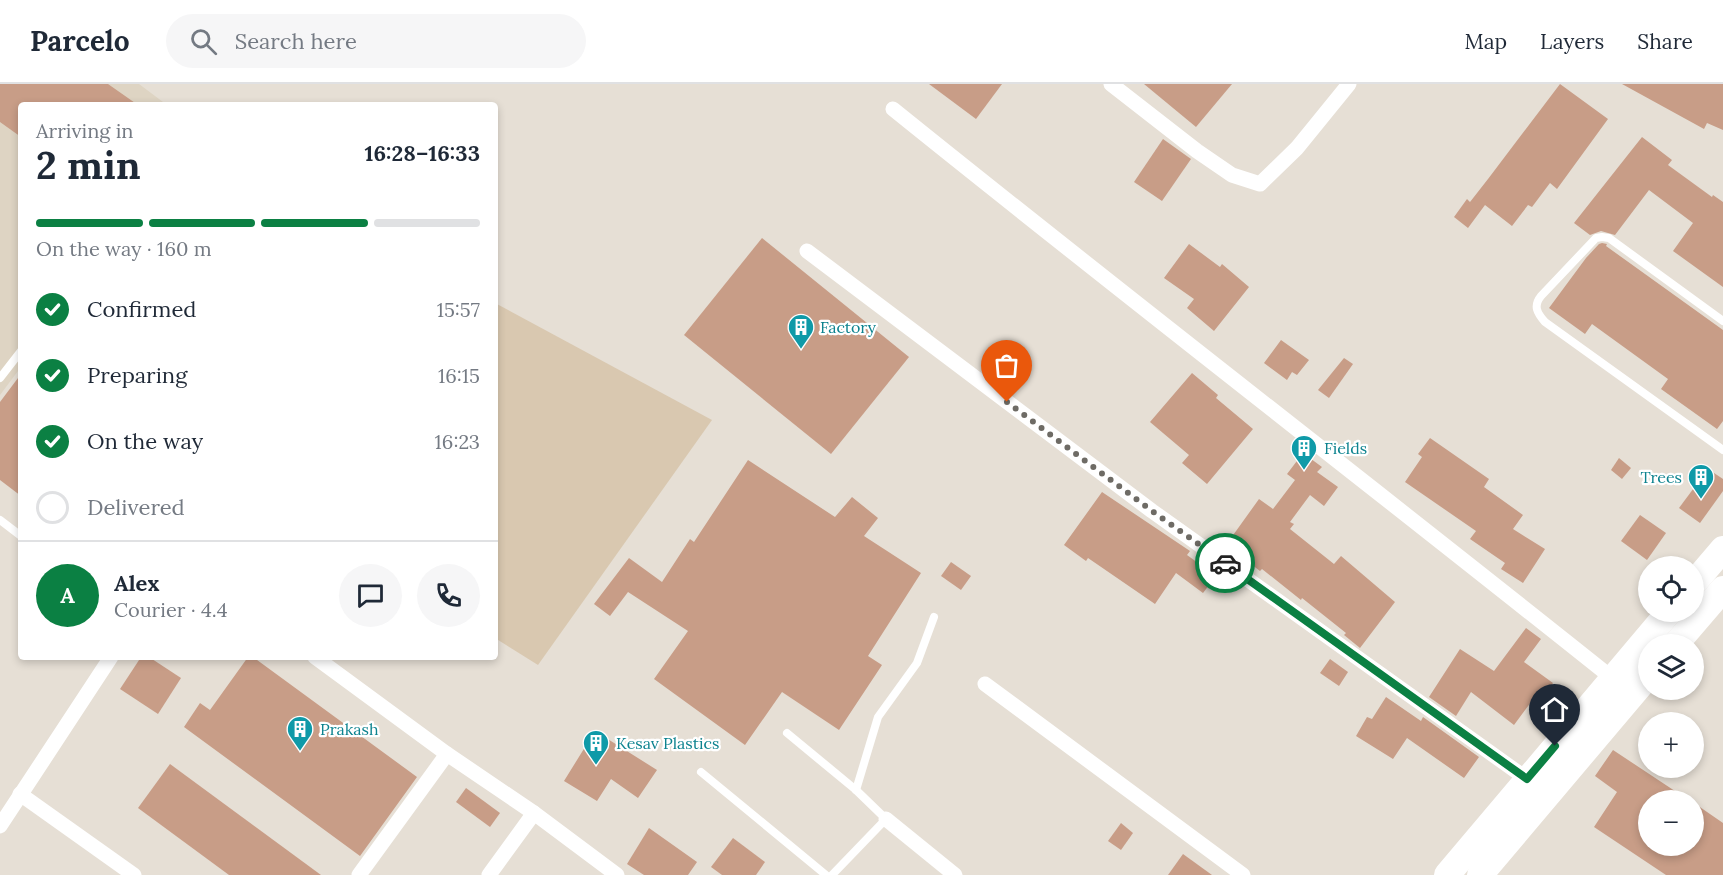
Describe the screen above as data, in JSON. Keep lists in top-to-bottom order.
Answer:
{
  "places": {
    "building": [
      "Factory",
      "Fields",
      "Trees",
      "Prakash",
      "Kesav Plastics"
    ]
  },
  "page": {
    "header": "Parcelo",
    "search": "Search here",
    "nav": ["Map", "Layers", "Share"],
    "heading": ["2 min", "Arriving in", "16:28–16:33"],
    "panel": ["Alex", "Courier · 4.4"],
    "bar": "On the way · 160 m",
    "list": [
      ["Confirmed", "15:57"],
      ["Preparing", "16:15"],
      ["On the way", "16:23"],
      "Delivered"
    ],
    "map_buttons": ["+", "−"],
    "round": "A"
  }
}
